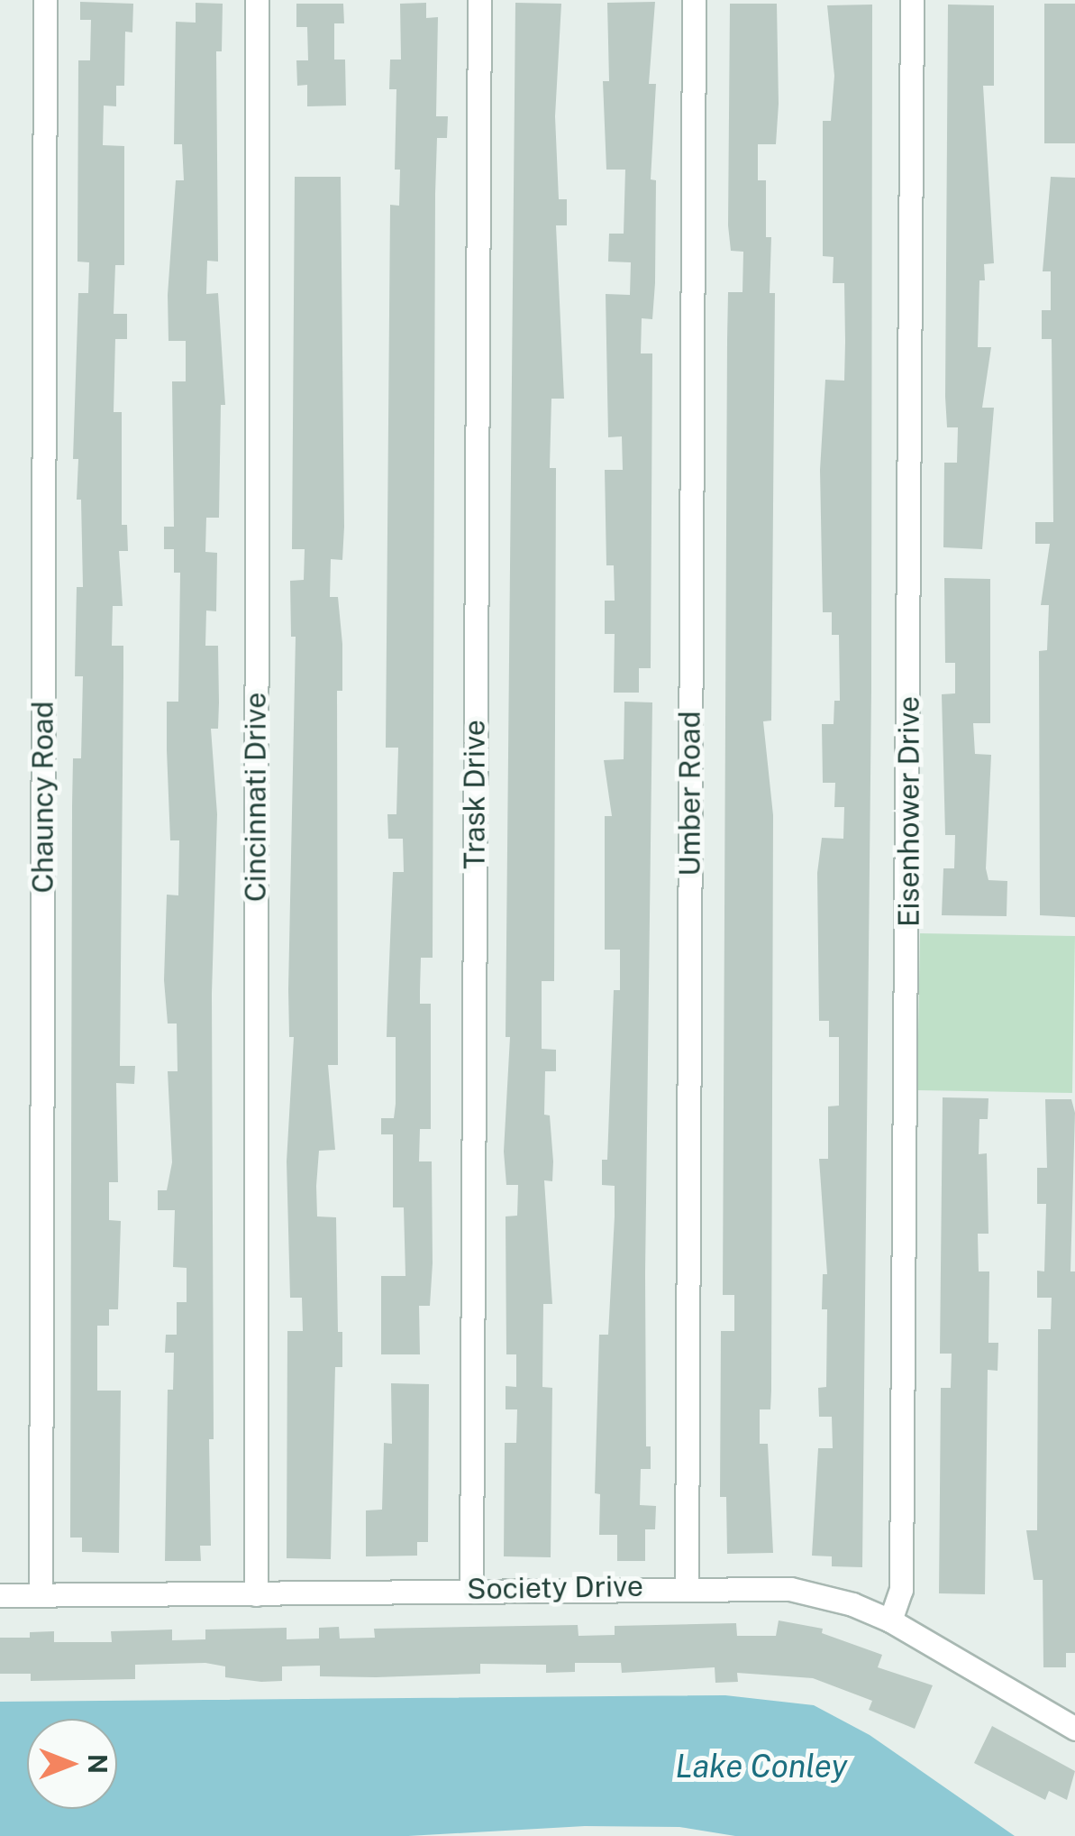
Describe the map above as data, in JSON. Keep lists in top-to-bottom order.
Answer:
{
  "streets": {
    "street": [
      "Umber Road",
      "Trask Drive",
      "Chauncy Road",
      "Cincinnati Drive",
      "Eisenhower Drive",
      "Society Drive"
    ]
  },
  "crossings": [
    ["Umber Road", "Society Drive"],
    ["Trask Drive", "Society Drive"],
    ["Chauncy Road", "Society Drive"],
    ["Cincinnati Drive", "Society Drive"],
    ["Eisenhower Drive", "Society Drive"]
  ],
  "water": ["Lake Conley"],
  "north": "right"
}
